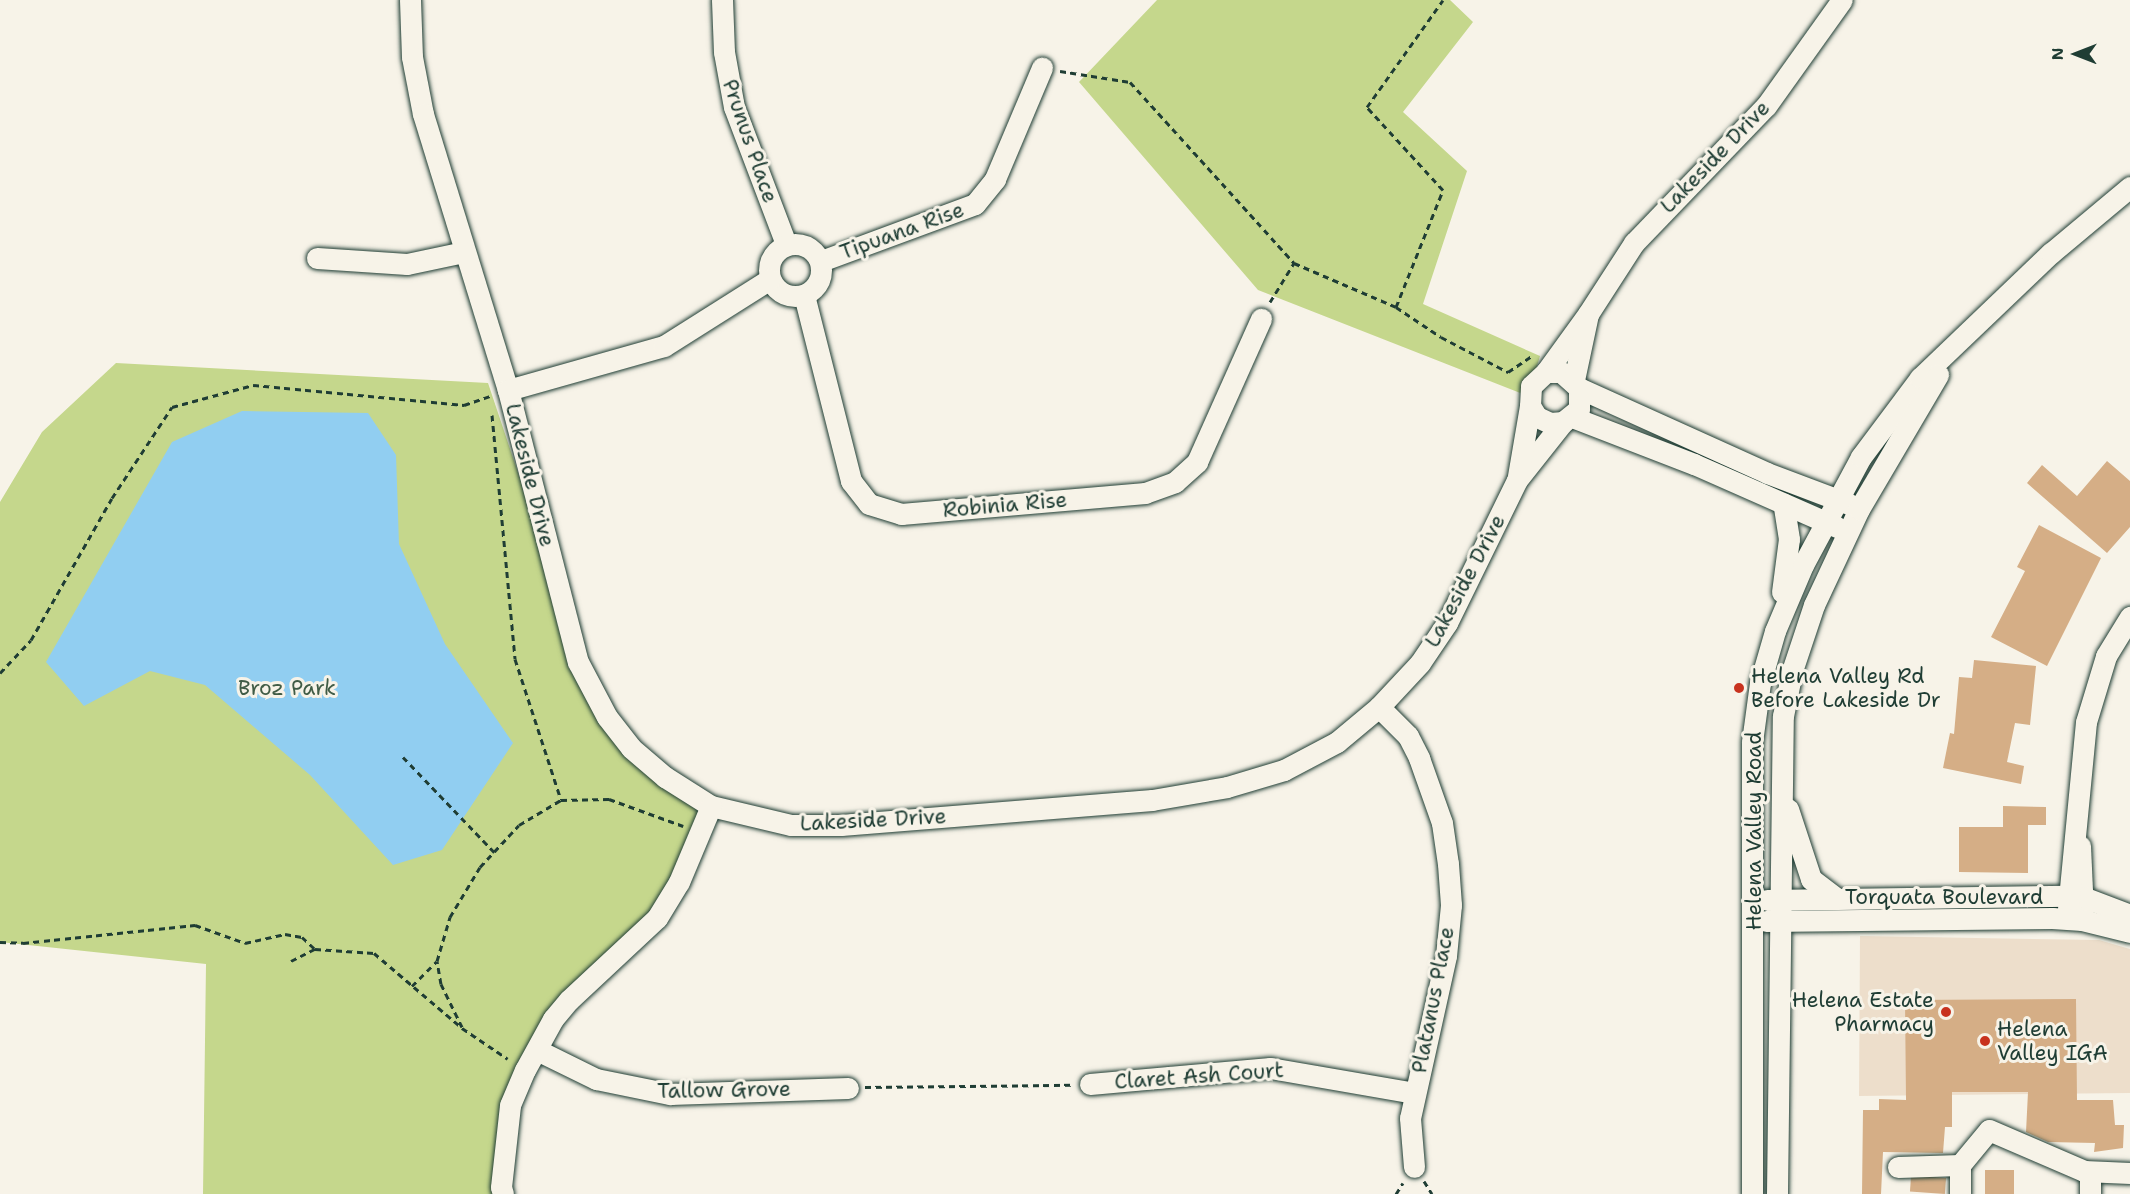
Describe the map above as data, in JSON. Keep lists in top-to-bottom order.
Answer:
{
  "streets": {
    "street": [
      "Prunus Place",
      "Lakeside Drive",
      "Tipuana Rise",
      "Robinia Rise",
      "Helena Valley Road",
      "Torquata Boulevard",
      "Platanus Place",
      "Claret Ash Court",
      "Tallow Grove"
    ]
  },
  "crossings": [
    ["Prunus Place", "Tipuana Rise"],
    ["Prunus Place", "Robinia Rise"],
    ["Lakeside Drive", "Platanus Place"],
    ["Tipuana Rise", "Robinia Rise"],
    ["Helena Valley Road", "Torquata Boulevard"],
    ["Platanus Place", "Claret Ash Court"]
  ],
  "parks": ["Broz Park"],
  "places": ["Helena Valley Rd Before Lakeside Dr", "Helena Estate Pharmacy", "Helena Valley IGA"],
  "north": "left"
}
